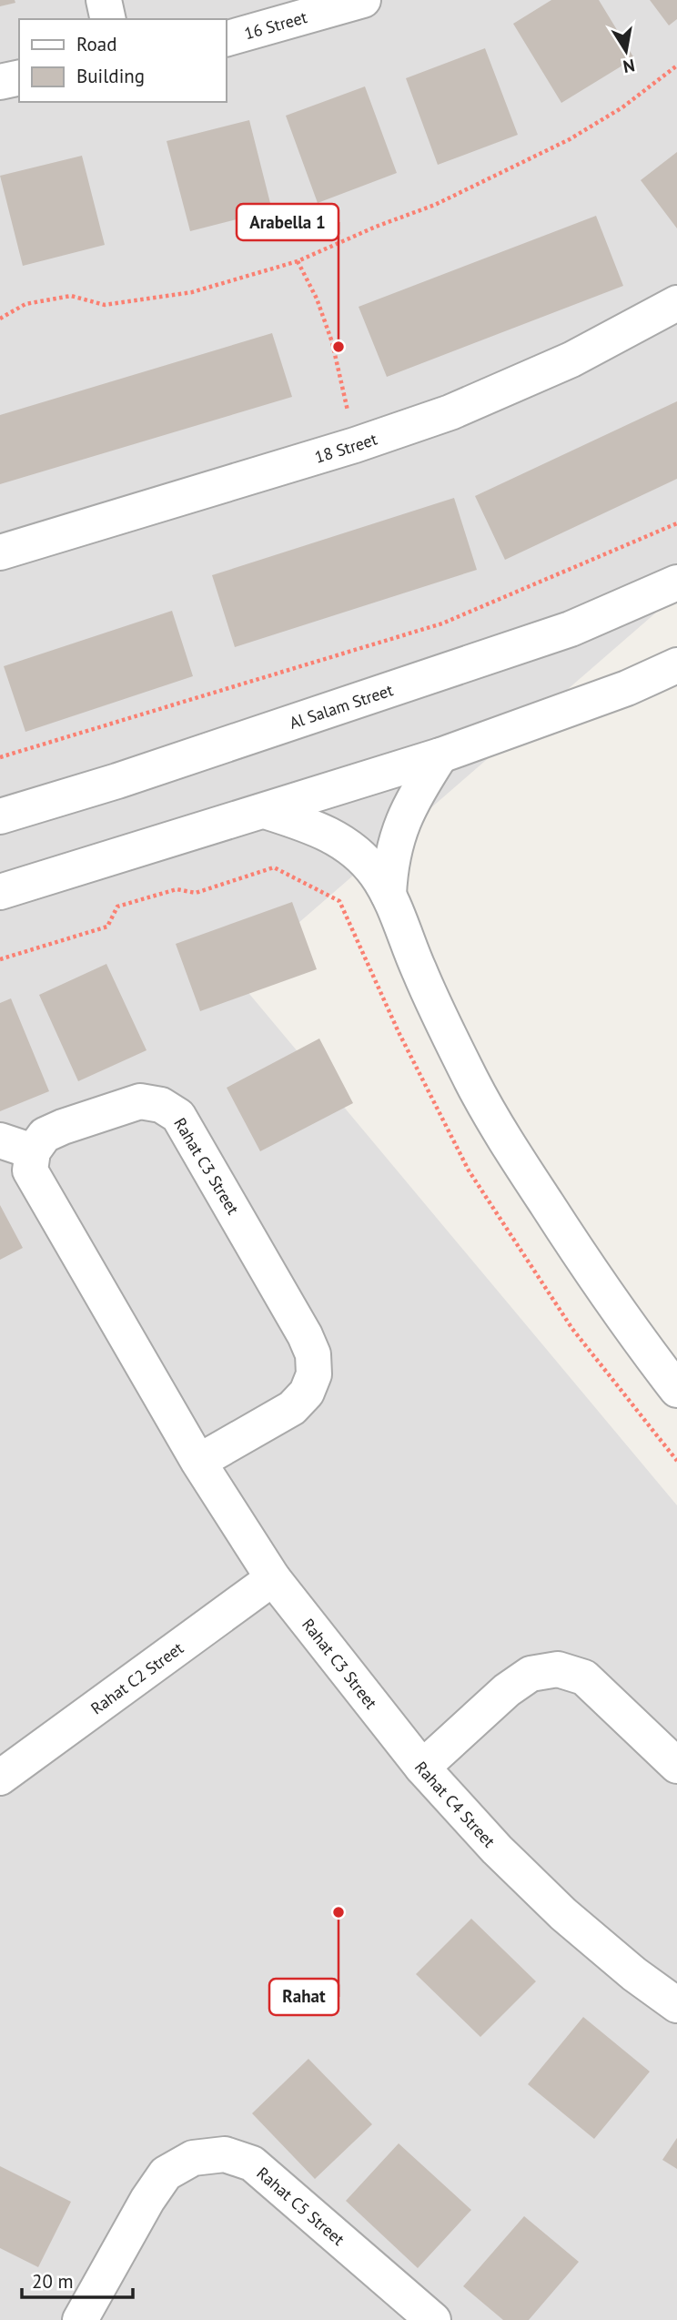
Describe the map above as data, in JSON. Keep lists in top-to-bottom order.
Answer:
{
  "streets": {
    "street": [
      "16 Street",
      "18 Street",
      "Al Salam Street",
      "Rahat C3 Street",
      "Rahat C2 Street",
      "Rahat C4 Street",
      "Rahat C5 Street"
    ]
  },
  "crossings": [
    ["Rahat C3 Street", "Rahat C2 Street"],
    ["Rahat C3 Street", "Rahat C4 Street"]
  ],
  "places": ["Arabella 1", "Rahat"],
  "legend": ["Road", "Building"],
  "scale_bar": "20 m",
  "north": "bottom"
}
